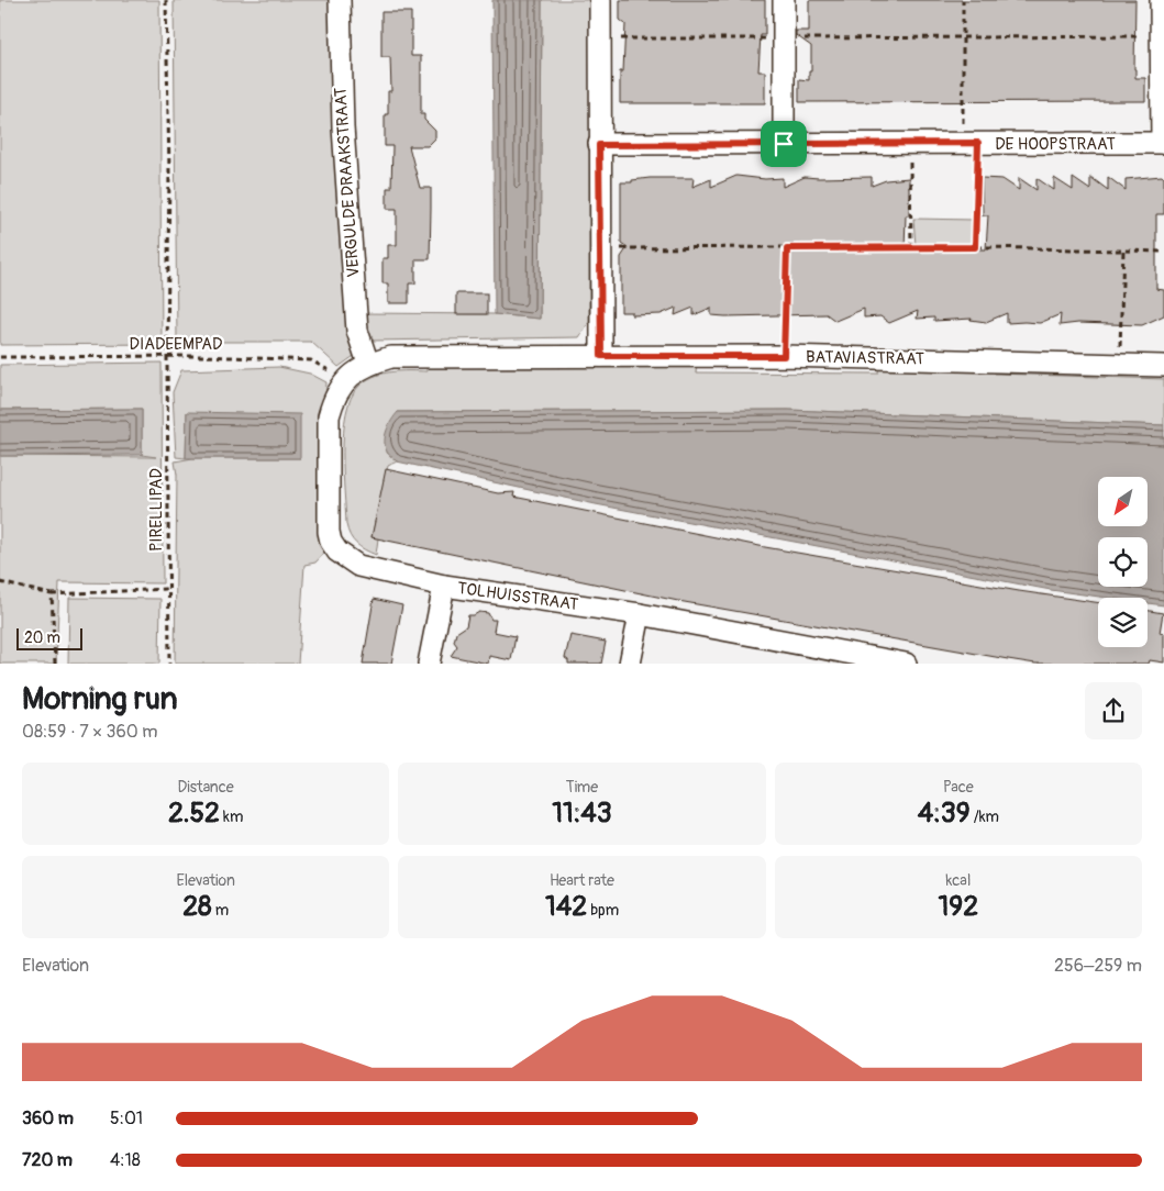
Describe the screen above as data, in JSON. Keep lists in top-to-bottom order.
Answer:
{
  "streets": {
    "street": [
      "DE HOOPSTRAAT",
      "VERGULDE DRAAKSTRAAT",
      "BATAVIASTRAAT",
      "TOLHUISSTRAAT"
    ],
    "path": ["DIADEEMPAD", "PIRELLIPAD"]
  },
  "crossings": [
    ["VERGULDE DRAAKSTRAAT", "BATAVIASTRAAT"],
    ["VERGULDE DRAAKSTRAAT", "TOLHUISSTRAAT"],
    ["DIADEEMPAD", "PIRELLIPAD"],
    ["DIADEEMPAD", "TOLHUISSTRAAT"],
    ["BATAVIASTRAAT", "TOLHUISSTRAAT"]
  ],
  "scale_bar": "20 m",
  "north": "bottom left",
  "page": {
    "scale": "20 m",
    "heading": ["Morning run", "08:59 · 7 × 360 m"],
    "stats": [
      ["Distance", "2.52 km"],
      ["Time", "11:43"],
      ["Pace", "4:39 /km"],
      ["Elevation", "28 m"],
      ["Heart rate", "142 bpm"],
      ["kcal", "192"]
    ],
    "chart": ["Elevation", "256–259 m"],
    "list": [
      {
        "name": "360 m",
        "note": "5:01"
      },
      {
        "name": "720 m",
        "note": "4:18"
      }
    ]
  }
}
